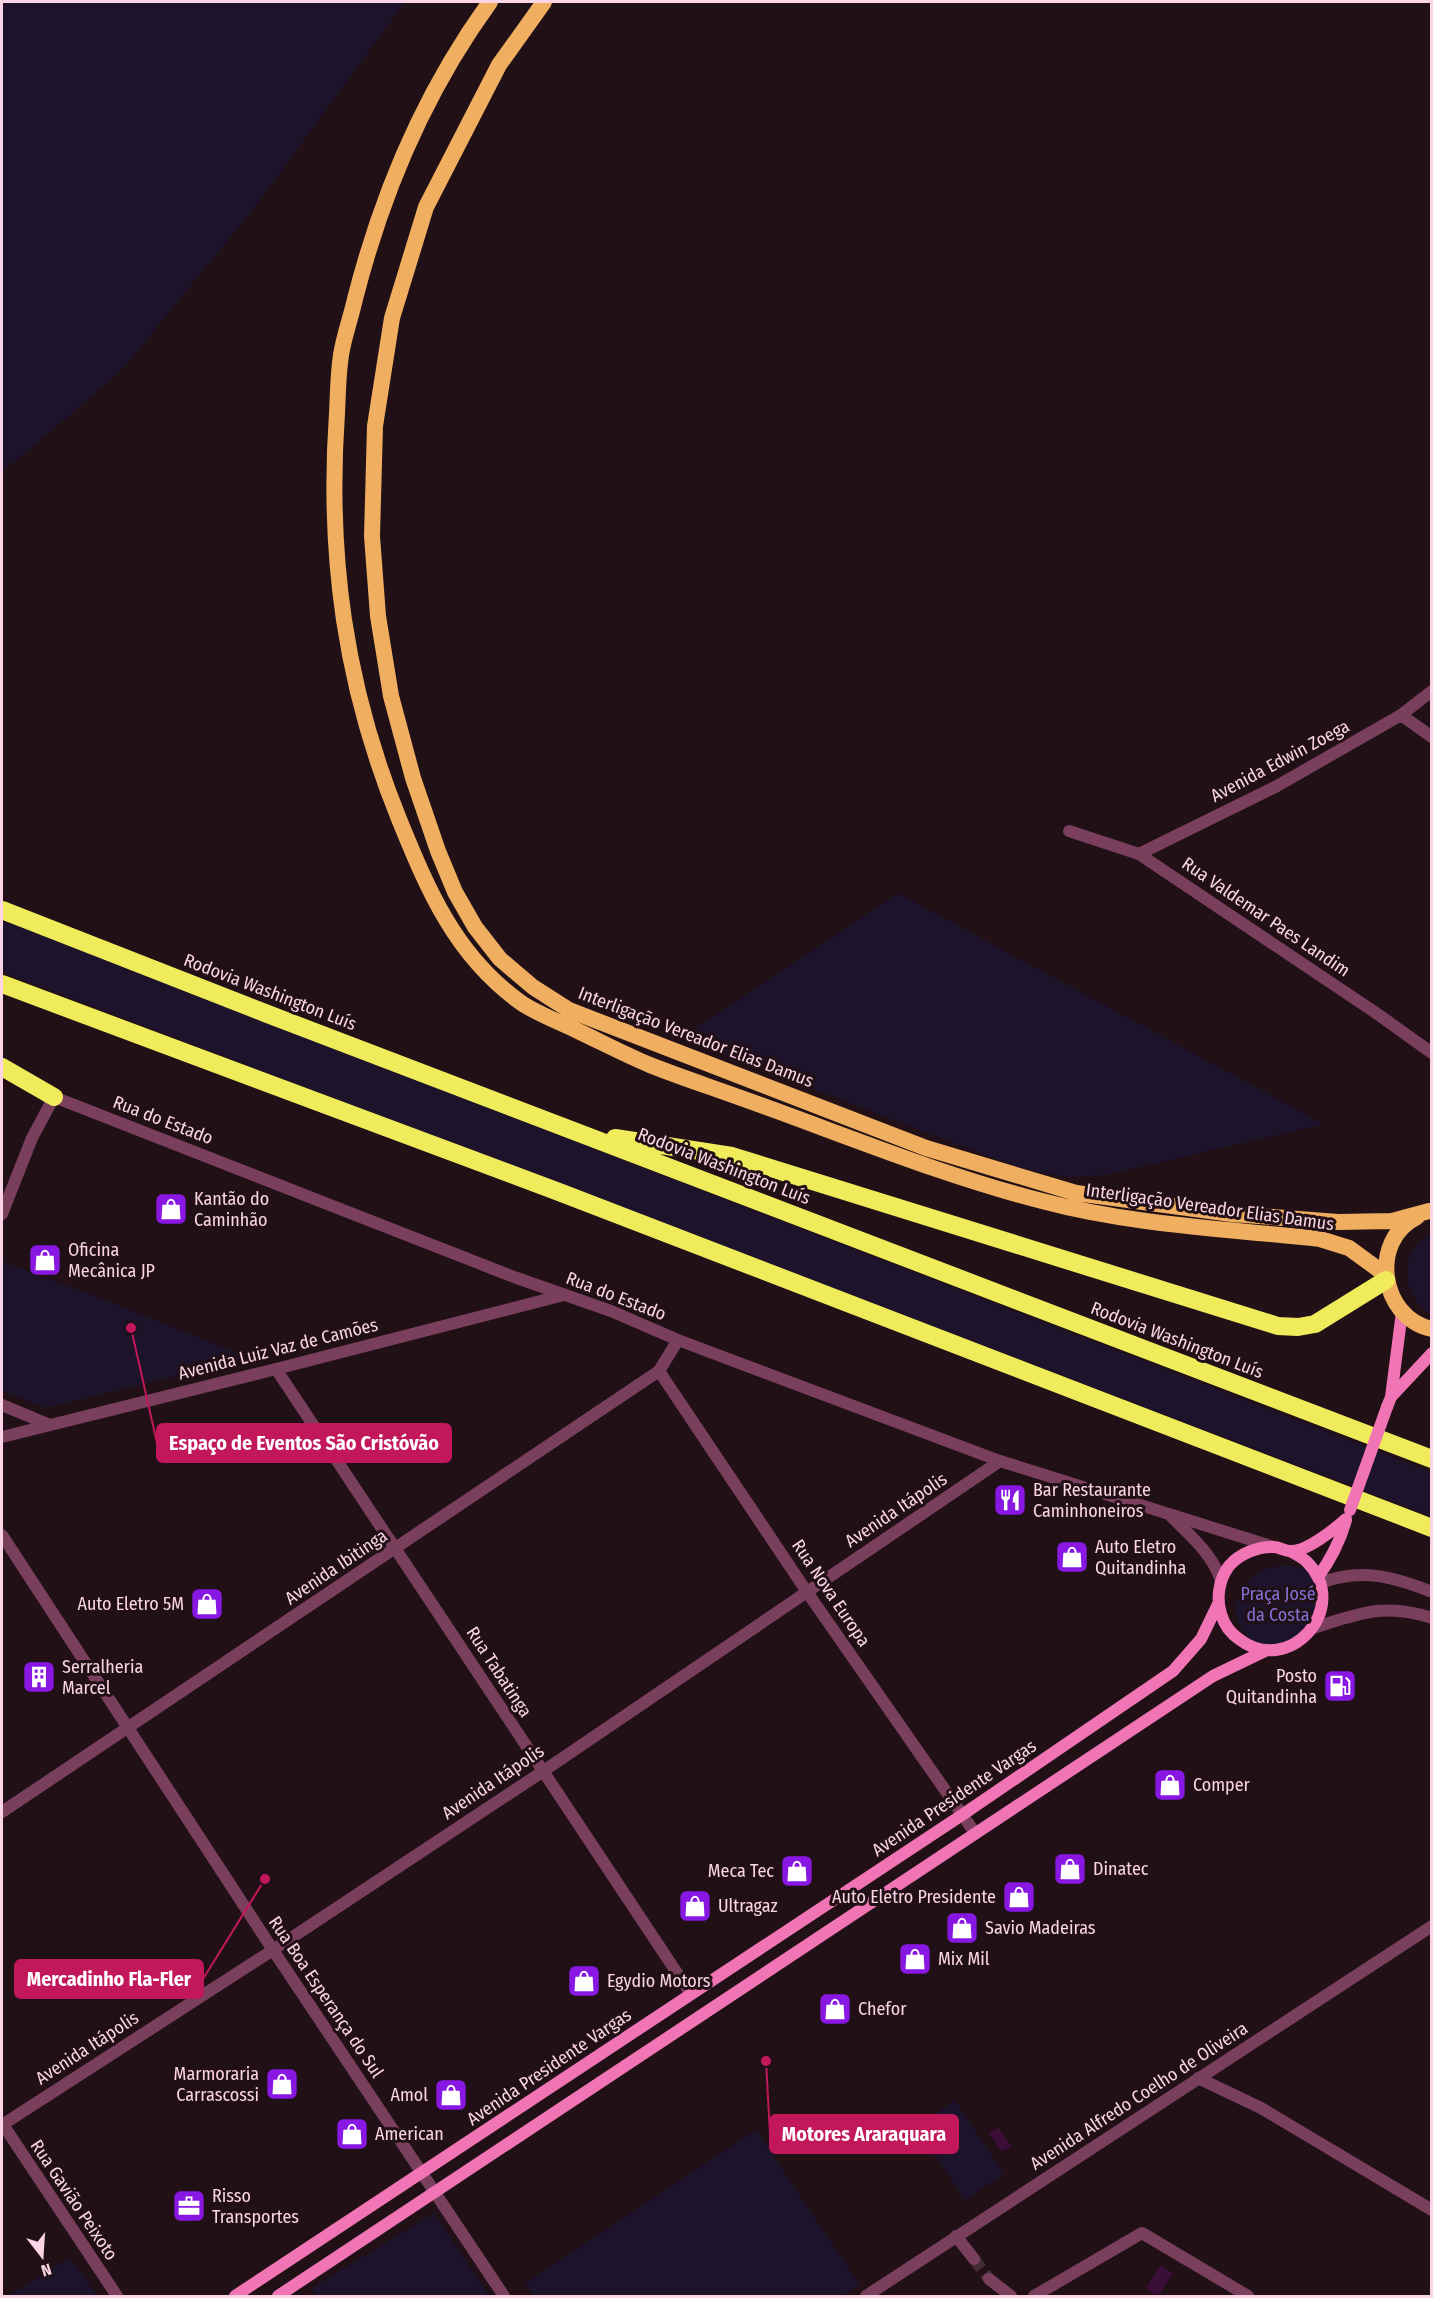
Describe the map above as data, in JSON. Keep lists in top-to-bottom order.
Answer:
{
  "streets": {
    "highway": ["Rodovia Washington Luís", "Interligação Vereador Elias Damus"],
    "main road": ["Avenida Presidente Vargas"],
    "street": [
      "Avenida Edwin Zoega",
      "Rua Valdemar Paes Landim",
      "Rua do Estado",
      "Avenida Luiz Vaz de Camões",
      "Avenida Itápolis",
      "Avenida Ibitinga",
      "Rua Nova Europa",
      "Rua Tabatinga",
      "Rua Boa Esperança do Sul",
      "Avenida Alfredo Coelho de Oliveira",
      "Rua Gavião Peixoto"
    ]
  },
  "crossings": [
    ["Avenida Edwin Zoega", "Rua Valdemar Paes Landim"],
    ["Rua do Estado", "Avenida Luiz Vaz de Camões"],
    ["Rua do Estado", "Avenida Itápolis"],
    ["Rua do Estado", "Avenida Ibitinga"],
    ["Rua do Estado", "Avenida Presidente Vargas"],
    ["Avenida Luiz Vaz de Camões", "Rua Tabatinga"],
    ["Avenida Itápolis", "Rua Nova Europa"],
    ["Avenida Itápolis", "Rua Tabatinga"],
    ["Avenida Itápolis", "Rua Boa Esperança do Sul"],
    ["Avenida Itápolis", "Rua Gavião Peixoto"],
    ["Avenida Ibitinga", "Rua Nova Europa"],
    ["Avenida Ibitinga", "Rua Tabatinga"],
    ["Avenida Ibitinga", "Rua Boa Esperança do Sul"],
    ["Rua Nova Europa", "Avenida Presidente Vargas"],
    ["Rua Tabatinga", "Avenida Presidente Vargas"],
    ["Avenida Presidente Vargas", "Rua Boa Esperança do Sul"]
  ],
  "parks": ["Praça José da Costa"],
  "places": {
    "shop": [
      "Kantão do Caminhão",
      "Oficina Mecânica JP",
      "Auto Eletro Quitandinha",
      "Auto Eletro 5M",
      "Comper",
      "Dinatec",
      "Meca Tec",
      "Auto Eletro Presidente",
      "Ultragaz",
      "Savio Madeiras",
      "Mix Mil",
      "Egydio Motors",
      "Chefor",
      "Marmoraria Carrascossi",
      "Amol",
      "American"
    ],
    "other": ["Espaço de Eventos São Cristóvão", "Mercadinho Fla-Fler", "Motores Araraquara"],
    "restaurant": ["Bar Restaurante Caminhoneiros"],
    "building": ["Serralheria Marcel"],
    "fuel station": ["Posto Quitandinha"],
    "office": ["Risso Transportes"]
  },
  "north": "bottom"
}
